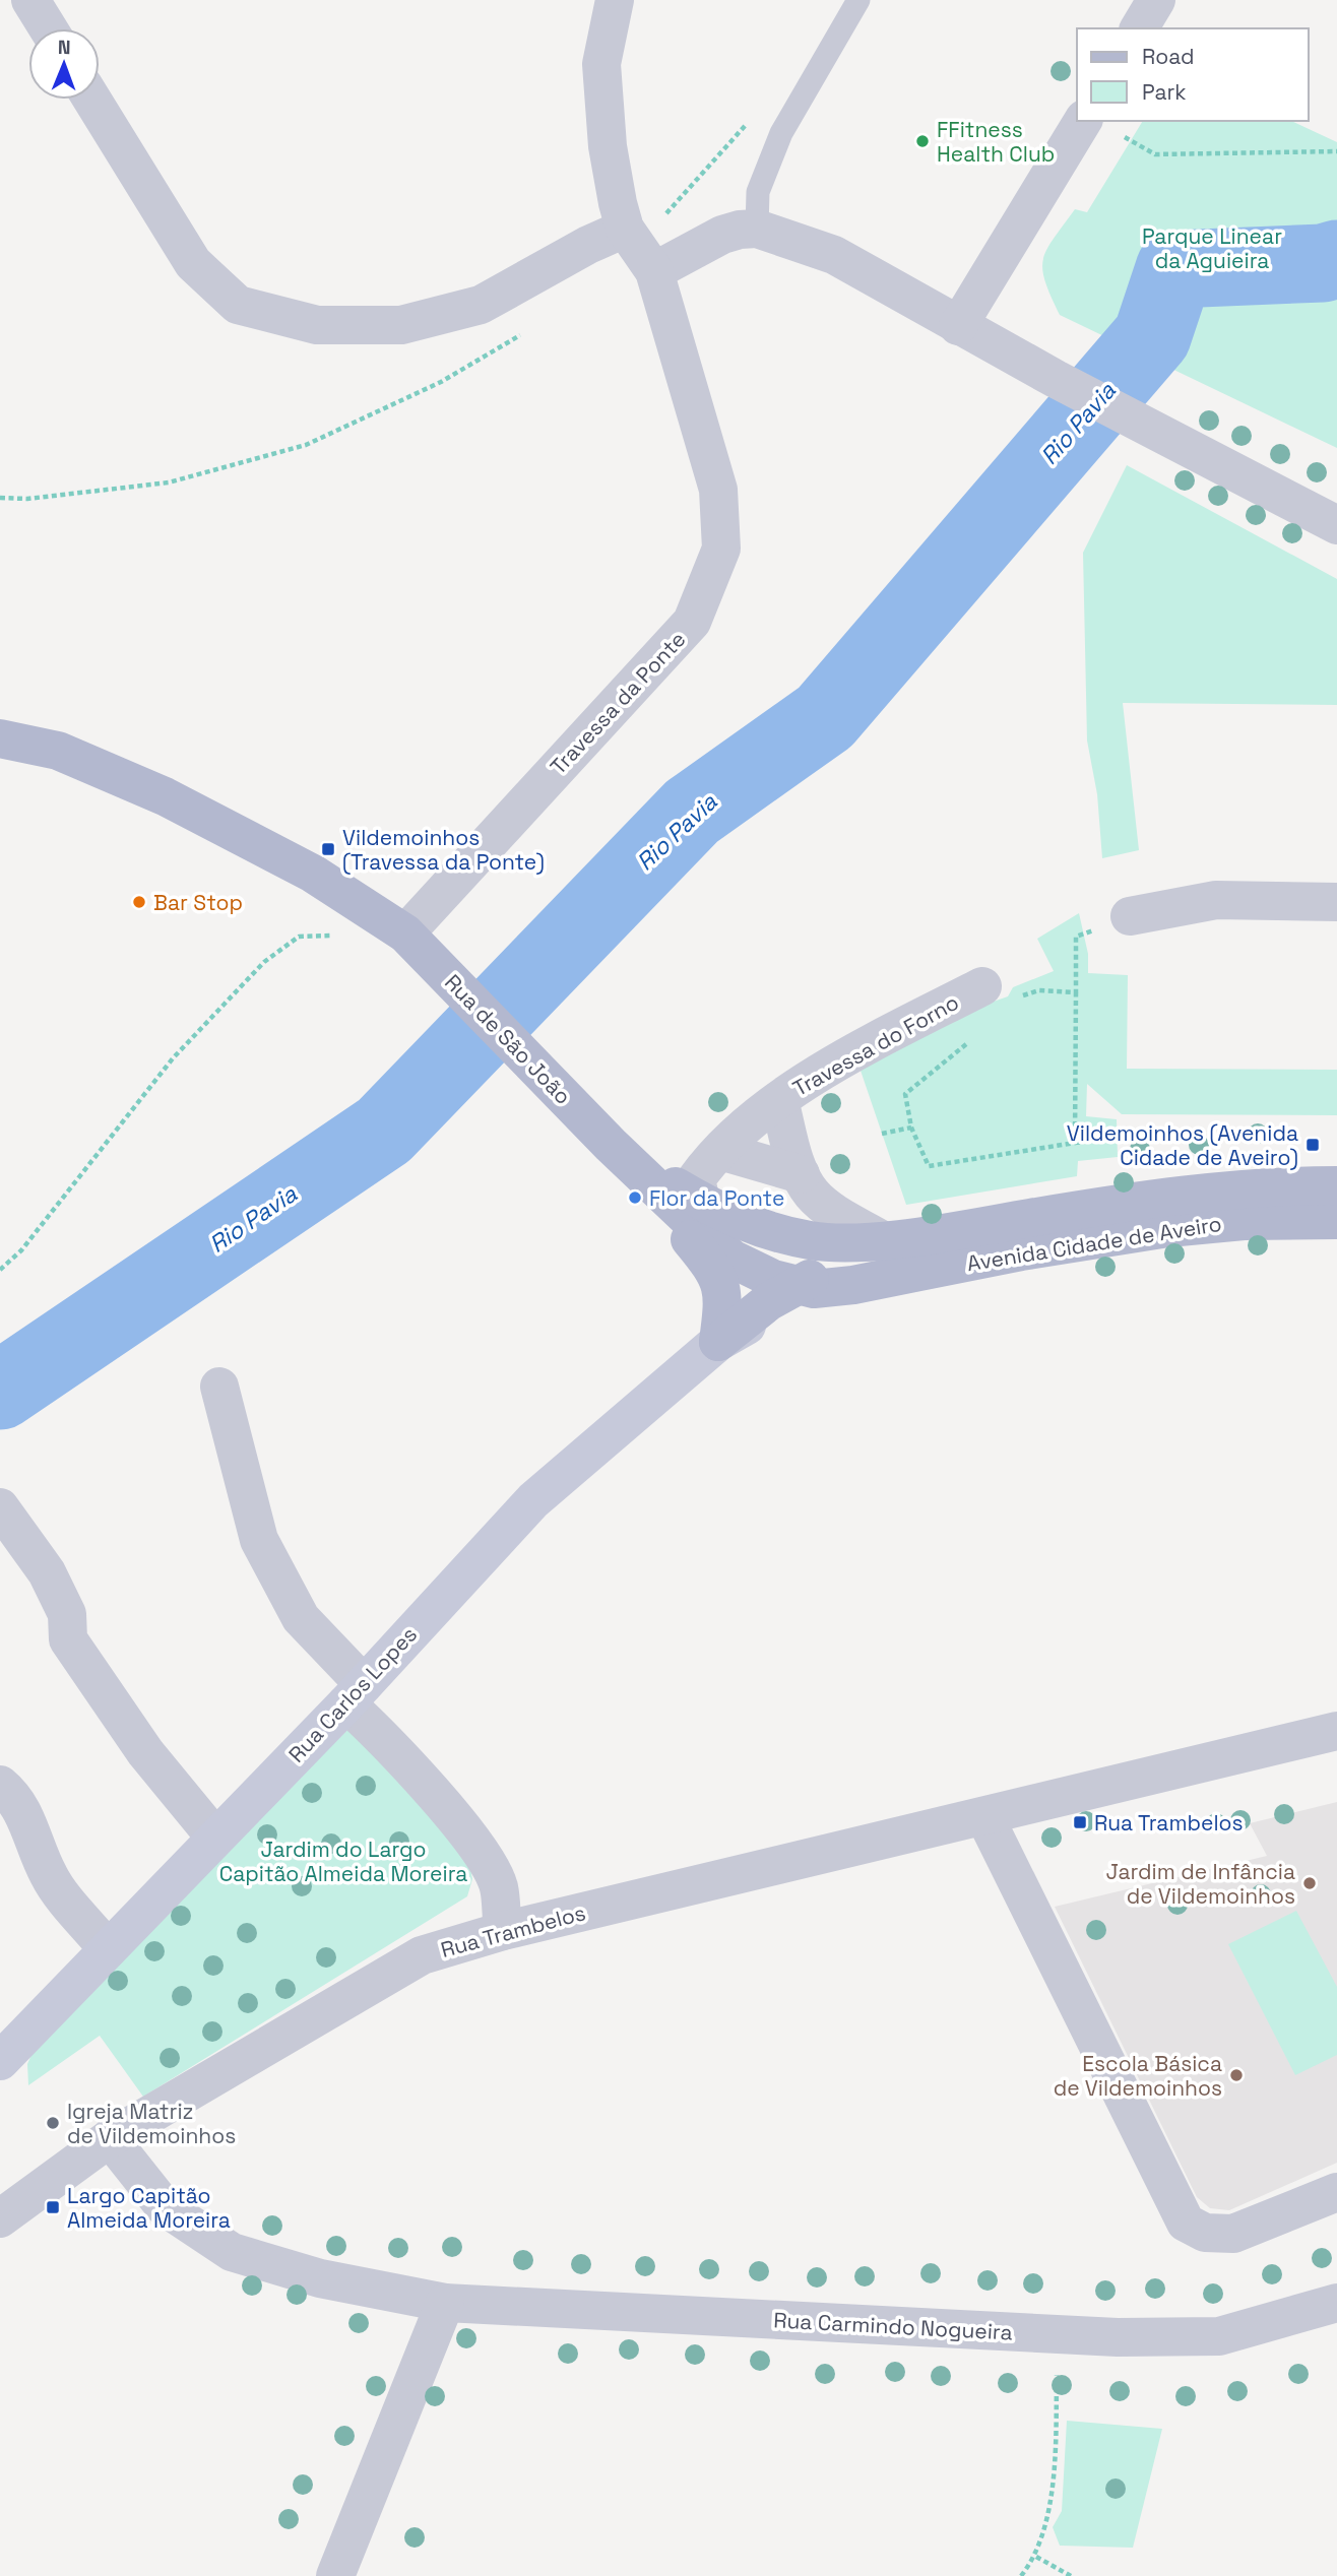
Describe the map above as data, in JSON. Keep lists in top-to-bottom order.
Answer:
{
  "streets": {
    "main road": ["Rua de São João", "Avenida Cidade de Aveiro"],
    "street": [
      "Travessa da Ponte",
      "Travessa do Forno",
      "Rua Carlos Lopes",
      "Rua Trambelos",
      "Rua Carmindo Nogueira"
    ]
  },
  "crossings": [
    ["Travessa da Ponte", "Rua de São João"],
    ["Rua de São João", "Avenida Cidade de Aveiro"],
    ["Travessa do Forno", "Avenida Cidade de Aveiro"],
    ["Avenida Cidade de Aveiro", "Rua Carlos Lopes"],
    ["Rua Trambelos", "Rua Carmindo Nogueira"]
  ],
  "water": ["Rio Pavia"],
  "parks": ["Parque Linear da Aguieira", "Jardim do Largo Capitão Almeida Moreira"],
  "places": {
    "other": [
      "FFitness Health Club",
      "Bar Stop",
      "Flor da Ponte",
      "Jardim de Infância de Vildemoinhos",
      "Escola Básica de Vildemoinhos",
      "Igreja Matriz de Vildemoinhos"
    ],
    "transit": [
      "Vildemoinhos (Travessa da Ponte)",
      "Vildemoinhos (Avenida Cidade de Aveiro)",
      "Rua Trambelos",
      "Largo Capitão Almeida Moreira"
    ]
  },
  "legend": ["Road", "Park"],
  "north": "top"
}
